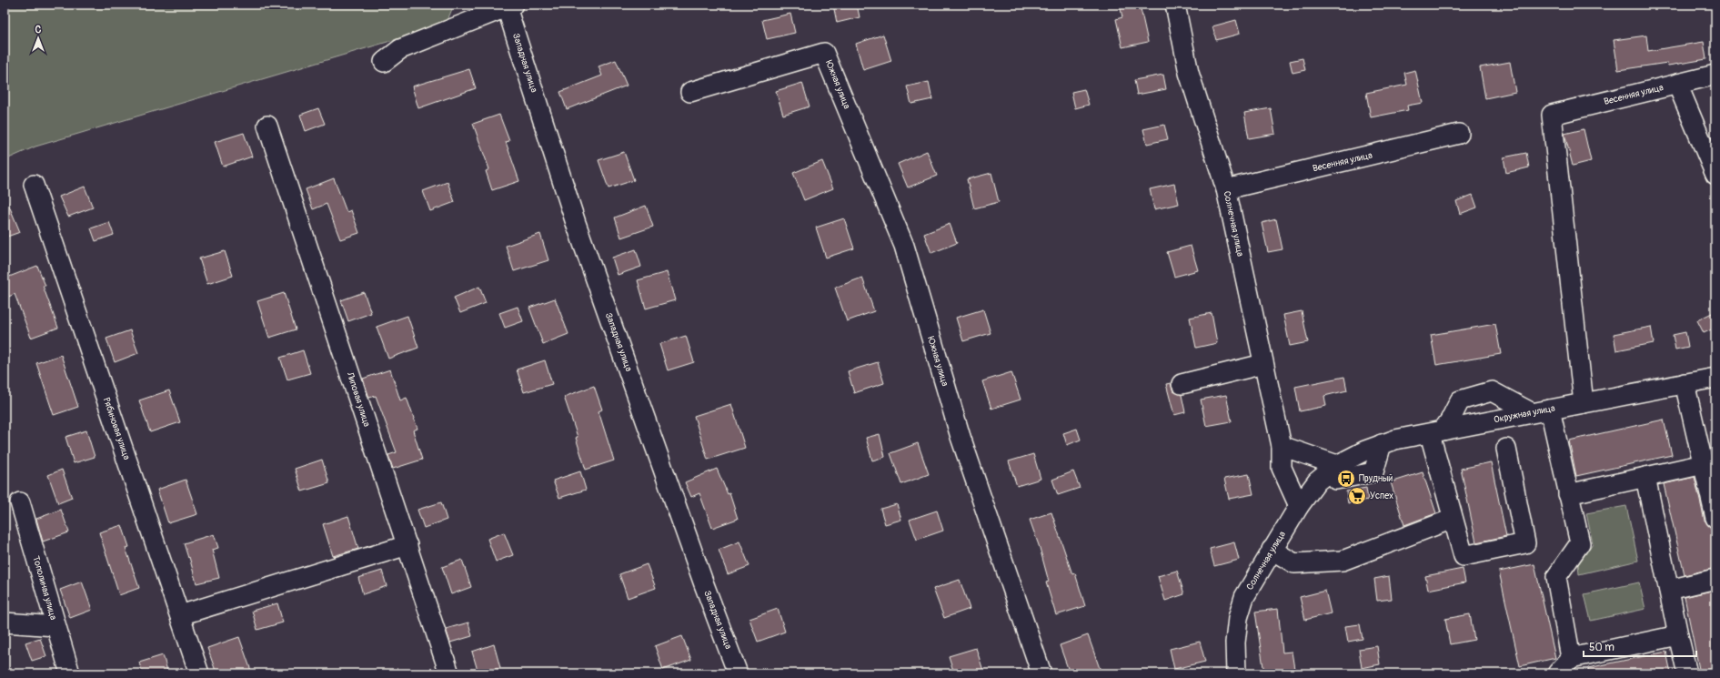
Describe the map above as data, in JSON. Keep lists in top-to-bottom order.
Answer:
{
  "streets": {
    "street": [
      "Западная улица",
      "Южная улица",
      "Весенняя улица",
      "Солнечная улица",
      "Липовая улица",
      "Окружная улица",
      "Рябиновая улица",
      "Тополиная улица"
    ]
  },
  "crossings": [
    ["Весенняя улица", "Солнечная улица"],
    ["Весенняя улица", "Окружная улица"],
    ["Солнечная улица", "Окружная улица"]
  ],
  "places": {
    "bus stop": ["Прудный"],
    "supermarket": ["Успех"]
  },
  "scale_bar": "50 m",
  "north": "top"
}
